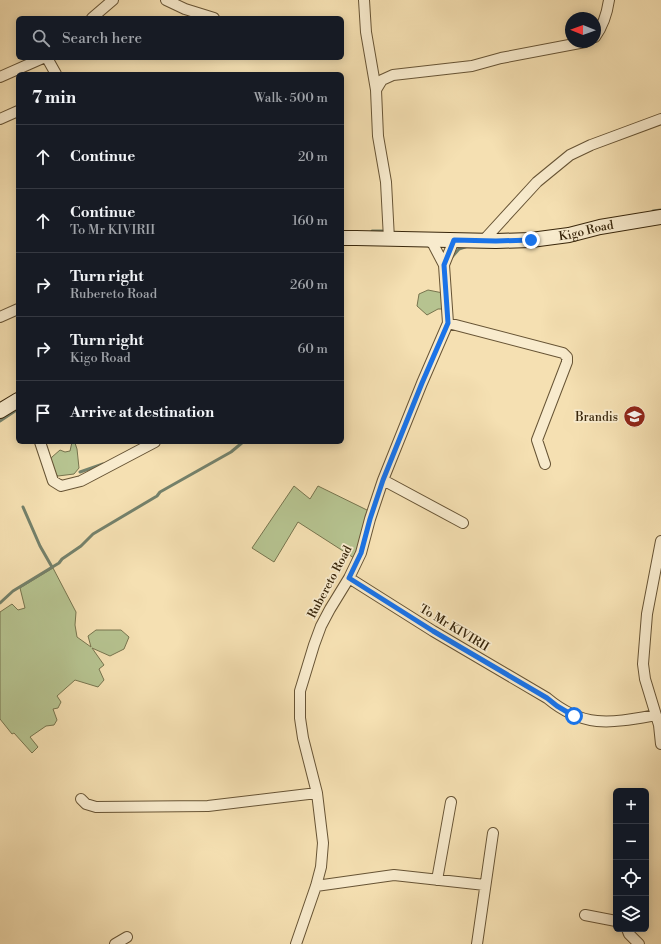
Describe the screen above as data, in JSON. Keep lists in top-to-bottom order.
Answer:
{
  "streets": {
    "street": ["Kigo Road", "Rubereto Road", "To Mr KIVIRII"]
  },
  "crossings": [
    ["Kigo Road", "Rubereto Road"],
    ["Rubereto Road", "To Mr KIVIRII"]
  ],
  "places": {
    "school or university": ["Brandis"]
  },
  "north": "left",
  "page": {
    "search": "Search here",
    "heading": ["7 min", "Walk · 500 m"],
    "list": [
      ["Continue", "20 m"],
      ["Continue", "To Mr KIVIRII", "160 m"],
      ["Turn right", "Rubereto Road", "260 m"],
      ["Turn right", "Kigo Road", "60 m"],
      "Arrive at destination"
    ],
    "map_buttons": ["+", "−"]
  }
}
